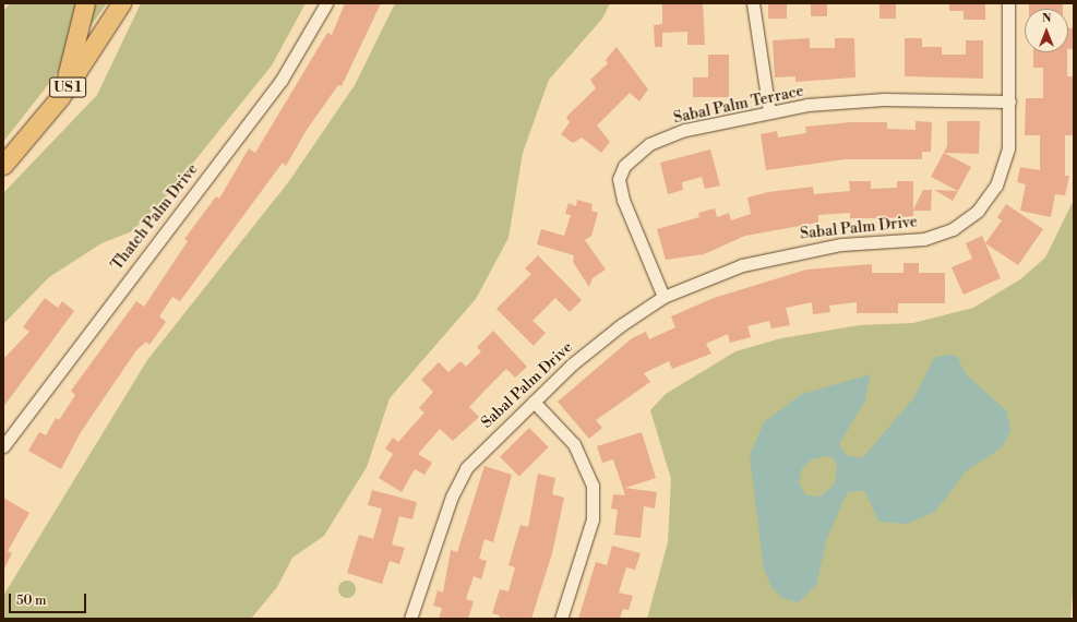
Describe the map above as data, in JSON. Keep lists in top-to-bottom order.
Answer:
{
  "streets": {
    "main road": ["US 1"],
    "street": ["Sabal Palm Terrace", "Thatch Palm Drive", "Sabal Palm Drive"]
  },
  "crossings": [
    ["Sabal Palm Terrace", "Sabal Palm Drive"]
  ],
  "scale_bar": "50 m",
  "north": "top"
}
